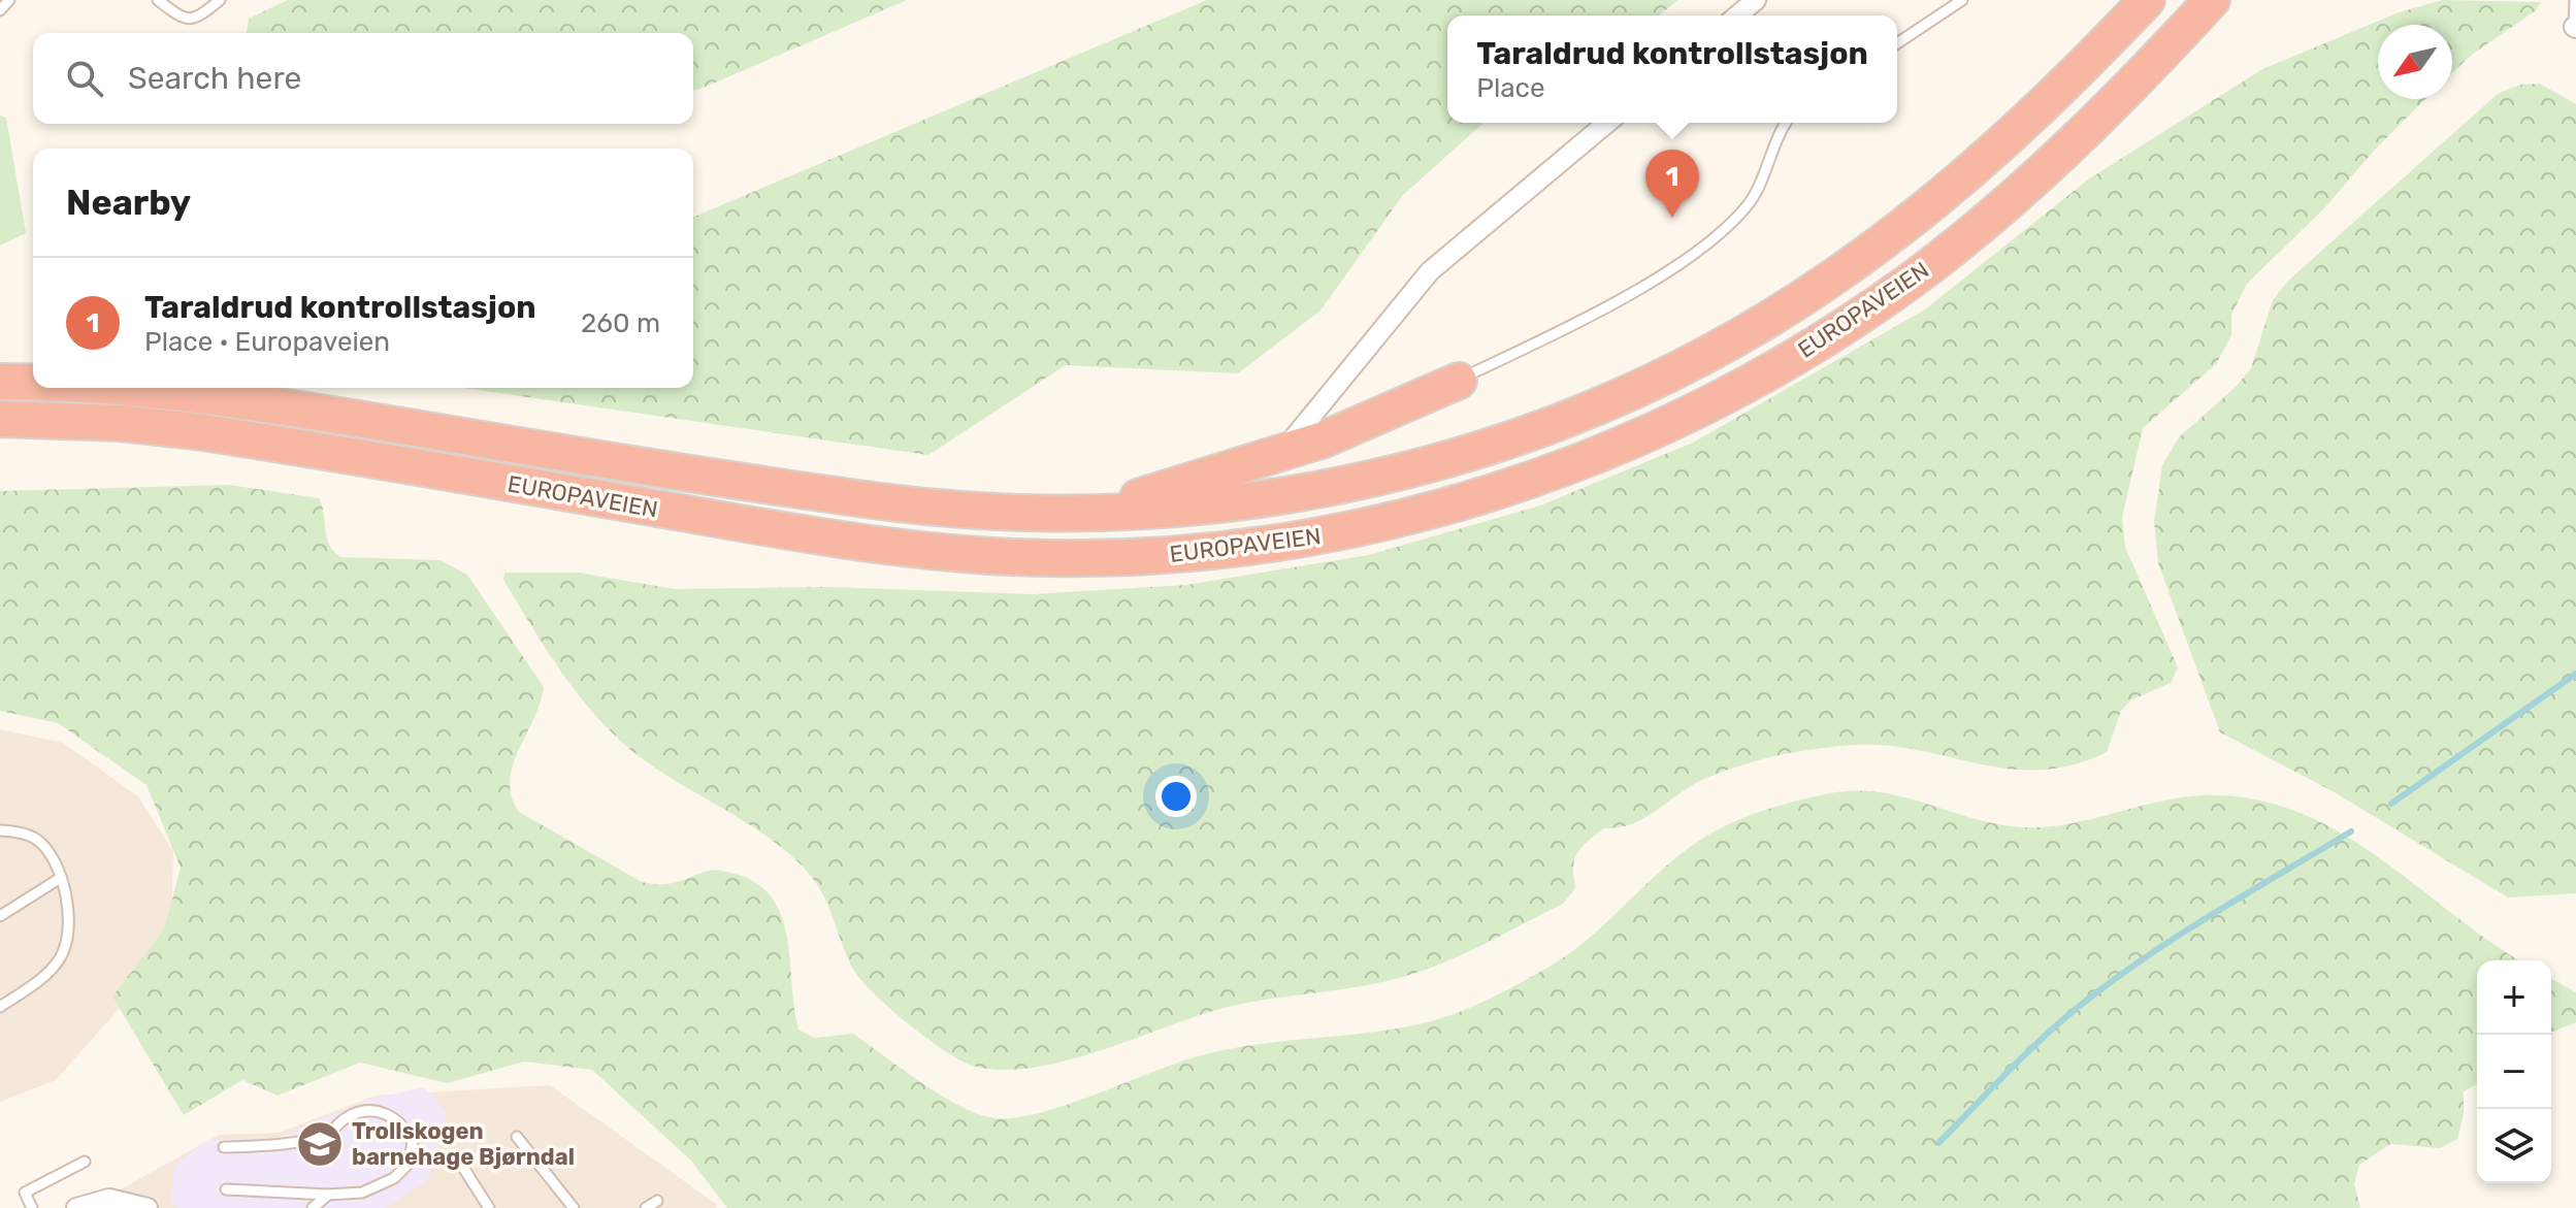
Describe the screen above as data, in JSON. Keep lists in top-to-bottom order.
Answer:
{
  "streets": {
    "highway": ["EUROPAVEIEN"]
  },
  "places": {
    "school or university": ["Trollskogen barnehage Bjørndal"]
  },
  "north": "bottom left",
  "page": {
    "popup": ["Taraldrud kontrollstasjon", "Place"],
    "search": "Search here",
    "heading": "Nearby",
    "pins": "1",
    "list": [
      {
        "mark": "1",
        "name": "Taraldrud kontrollstasjon",
        "note": "Place · Europaveien",
        "value": "260 m"
      }
    ],
    "map_buttons": ["+", "−"]
  }
}
